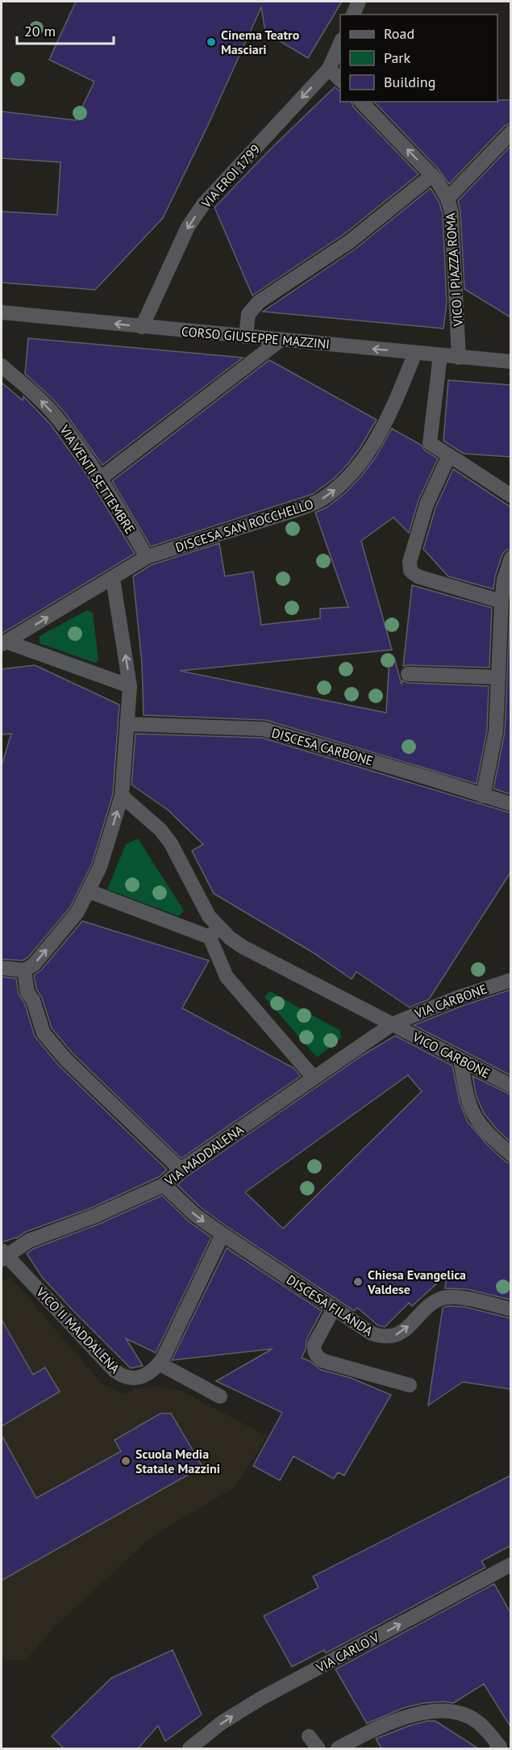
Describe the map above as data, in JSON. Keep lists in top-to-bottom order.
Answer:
{
  "streets": {
    "street": [
      "VIA EROI 1799",
      "VICO I PIAZZA ROMA",
      "CORSO GIUSEPPE MAZZINI",
      "VIA VENTI SETTEMBRE",
      "DISCESA SAN ROCCHELLO",
      "DISCESA CARBONE",
      "VIA CARBONE",
      "VICO CARBONE",
      "VIA MADDALENA",
      "DISCESA FILANDA",
      "VICO II MADDALENA",
      "VIA CARLO V"
    ]
  },
  "crossings": [
    ["VIA EROI 1799", "CORSO GIUSEPPE MAZZINI"],
    ["VICO I PIAZZA ROMA", "CORSO GIUSEPPE MAZZINI"],
    ["CORSO GIUSEPPE MAZZINI", "DISCESA SAN ROCCHELLO"],
    ["VIA VENTI SETTEMBRE", "DISCESA SAN ROCCHELLO"],
    ["VIA CARBONE", "VICO CARBONE"],
    ["VIA CARBONE", "VIA MADDALENA"],
    ["VICO CARBONE", "VIA MADDALENA"],
    ["VIA MADDALENA", "DISCESA FILANDA"],
    ["VIA MADDALENA", "VICO II MADDALENA"],
    ["DISCESA FILANDA", "VICO II MADDALENA"]
  ],
  "one_way": [
    "VICO I PIAZZA ROMA",
    "CORSO GIUSEPPE MAZZINI",
    "VIA VENTI SETTEMBRE",
    "DISCESA SAN ROCCHELLO",
    "DISCESA FILANDA",
    "VIA CARLO V"
  ],
  "places": ["Cinema Teatro Masciari", "Chiesa Evangelica Valdese", "Scuola Media Statale Mazzini"],
  "legend": ["Road", "Park", "Building"],
  "scale_bar": "20 m"
}
